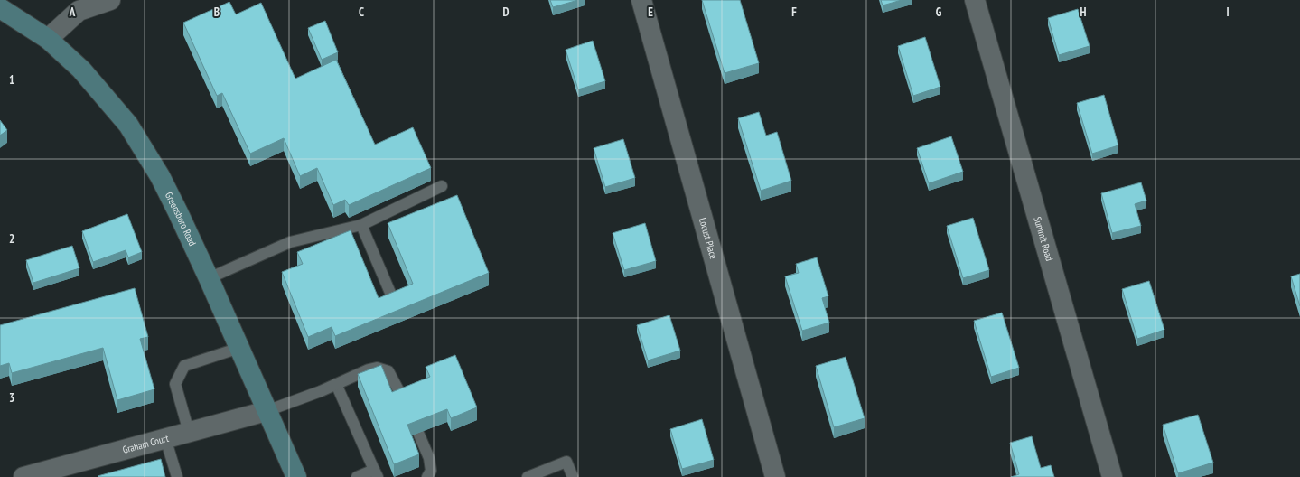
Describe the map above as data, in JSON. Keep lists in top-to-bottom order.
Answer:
{
  "streets": {
    "main road": ["Greensboro Road"],
    "street": ["Locust Place", "Summit Road", "Graham Court"]
  },
  "crossings": [
    ["Greensboro Road", "Graham Court"]
  ],
  "grid": {
    "columns": [
      "A",
      "B",
      "C",
      "D",
      "E",
      "F",
      "G",
      "H",
      "I"
    ],
    "rows": ["1", "2", "3"]
  }
}
